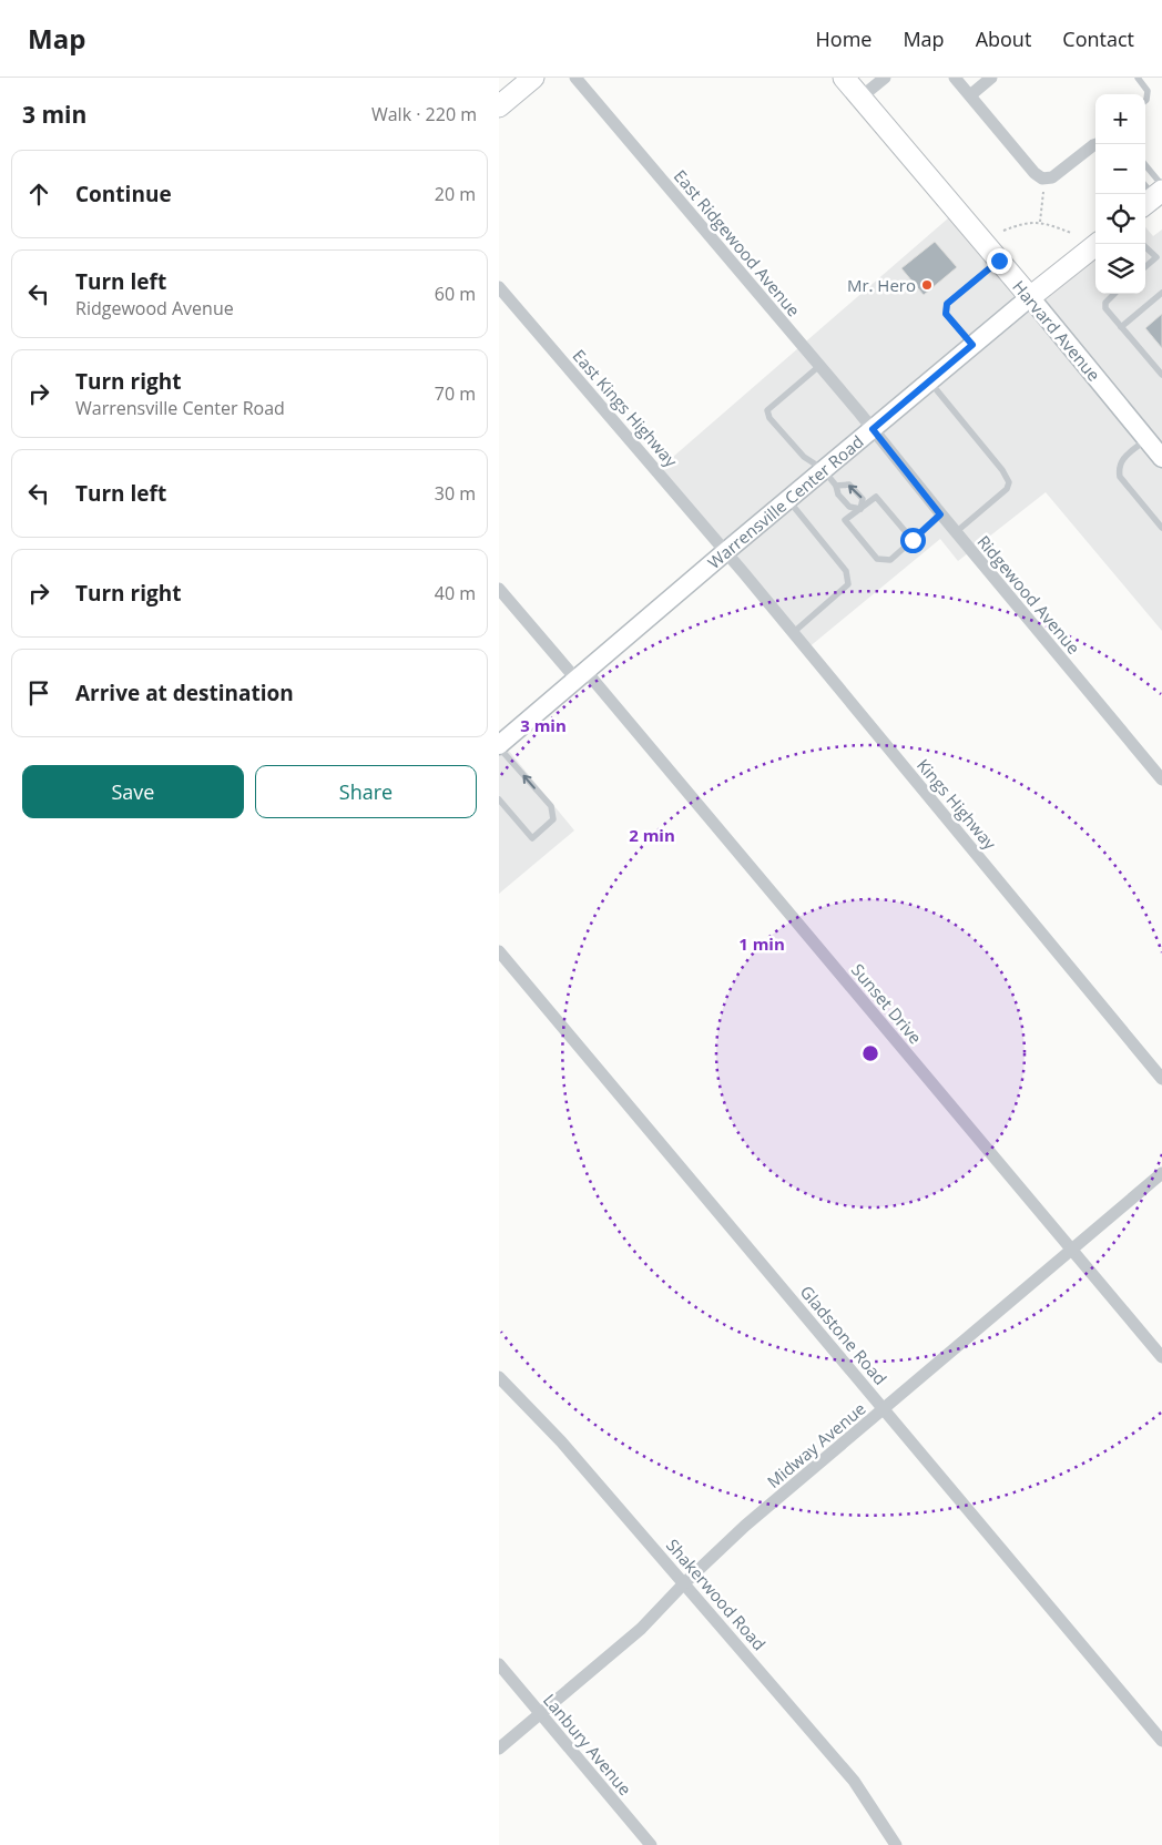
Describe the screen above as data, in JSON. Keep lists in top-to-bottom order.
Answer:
{
  "streets": {
    "main road": ["Harvard Avenue", "Warrensville Center Road"],
    "street": [
      "East Ridgewood Avenue",
      "East Kings Highway",
      "Ridgewood Avenue",
      "Kings Highway",
      "Sunset Drive",
      "Gladstone Road",
      "Midway Avenue",
      "Shakerwood Road",
      "Lanbury Avenue"
    ]
  },
  "crossings": [
    ["East Ridgewood Avenue", "Warrensville Center Road"],
    ["East Ridgewood Avenue", "Ridgewood Avenue"],
    ["Harvard Avenue", "Warrensville Center Road"],
    ["East Kings Highway", "Warrensville Center Road"],
    ["East Kings Highway", "Kings Highway"],
    ["Warrensville Center Road", "Ridgewood Avenue"],
    ["Warrensville Center Road", "Kings Highway"],
    ["Warrensville Center Road", "Sunset Drive"],
    ["Sunset Drive", "Midway Avenue"],
    ["Gladstone Road", "Midway Avenue"],
    ["Midway Avenue", "Shakerwood Road"],
    ["Midway Avenue", "Lanbury Avenue"]
  ],
  "places": ["Mr. Hero"],
  "page": {
    "header": "Map",
    "nav": [
      "Home",
      "Map",
      "About",
      "Contact"
    ],
    "heading": ["3 min", "Walk · 220 m"],
    "map_buttons": ["+", "−"],
    "list": [
      ["Continue", "20 m"],
      ["Turn left", "Ridgewood Avenue", "60 m"],
      ["Turn right", "Warrensville Center Road", "70 m"],
      ["Turn left", "30 m"],
      ["Turn right", "40 m"],
      "Arrive at destination"
    ],
    "buttons": ["Save", "Share"]
  },
  "rings": ["3 min", "2 min", "1 min"]
}
